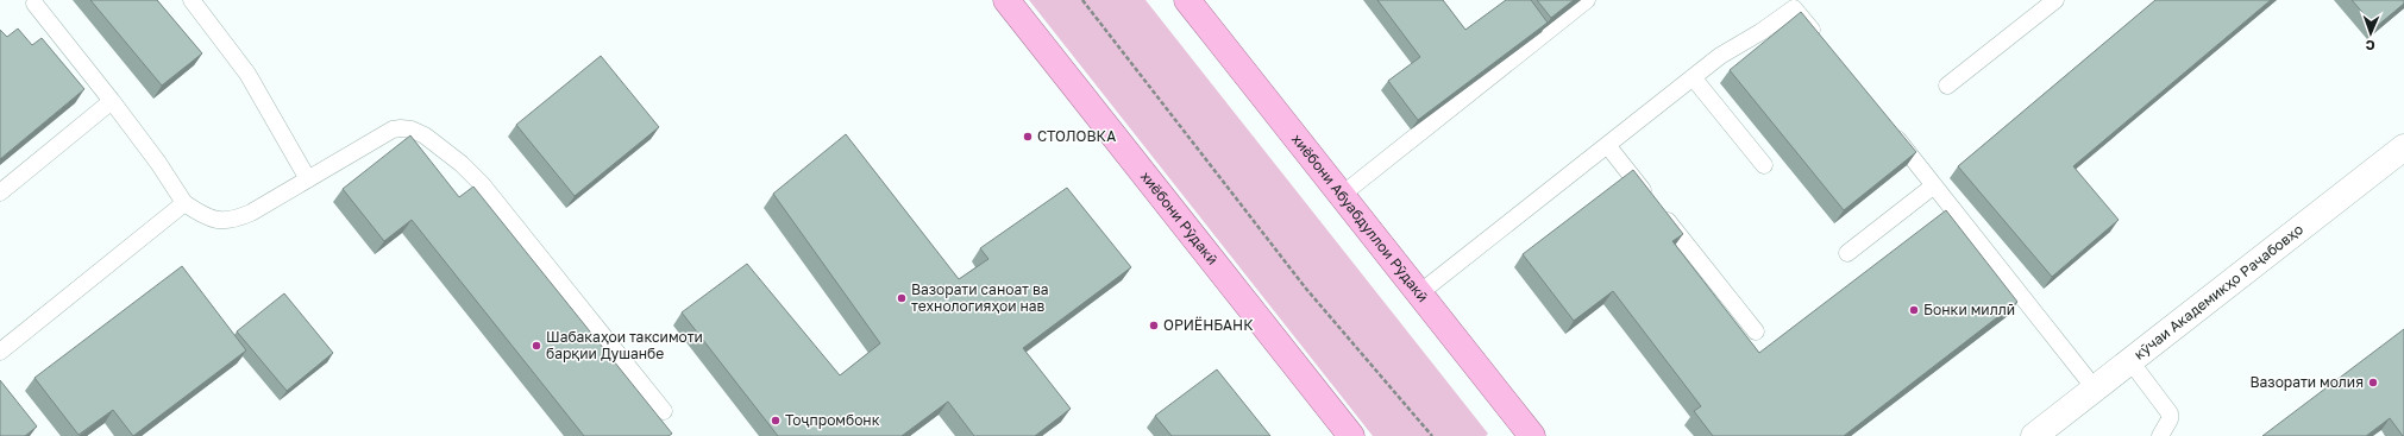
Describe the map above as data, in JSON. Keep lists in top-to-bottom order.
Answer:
{
  "streets": {
    "highway": ["хиёбони Абуабдуллои Рӯдакӣ", "хиёбони Рӯдакӣ"],
    "street": ["кӯчаи Академикҳо Раҷабовҳо"]
  },
  "places": [
    "СТОЛОВКА",
    "Вазорати саноат ва технологияҳои нав",
    "Бонки миллӣ",
    "ОРИЁНБАНК",
    "Шабакаҳои таксимоти барқии Душанбе",
    "Вазорати молия",
    "Тоҷпромбонк"
  ],
  "north": "bottom"
}
